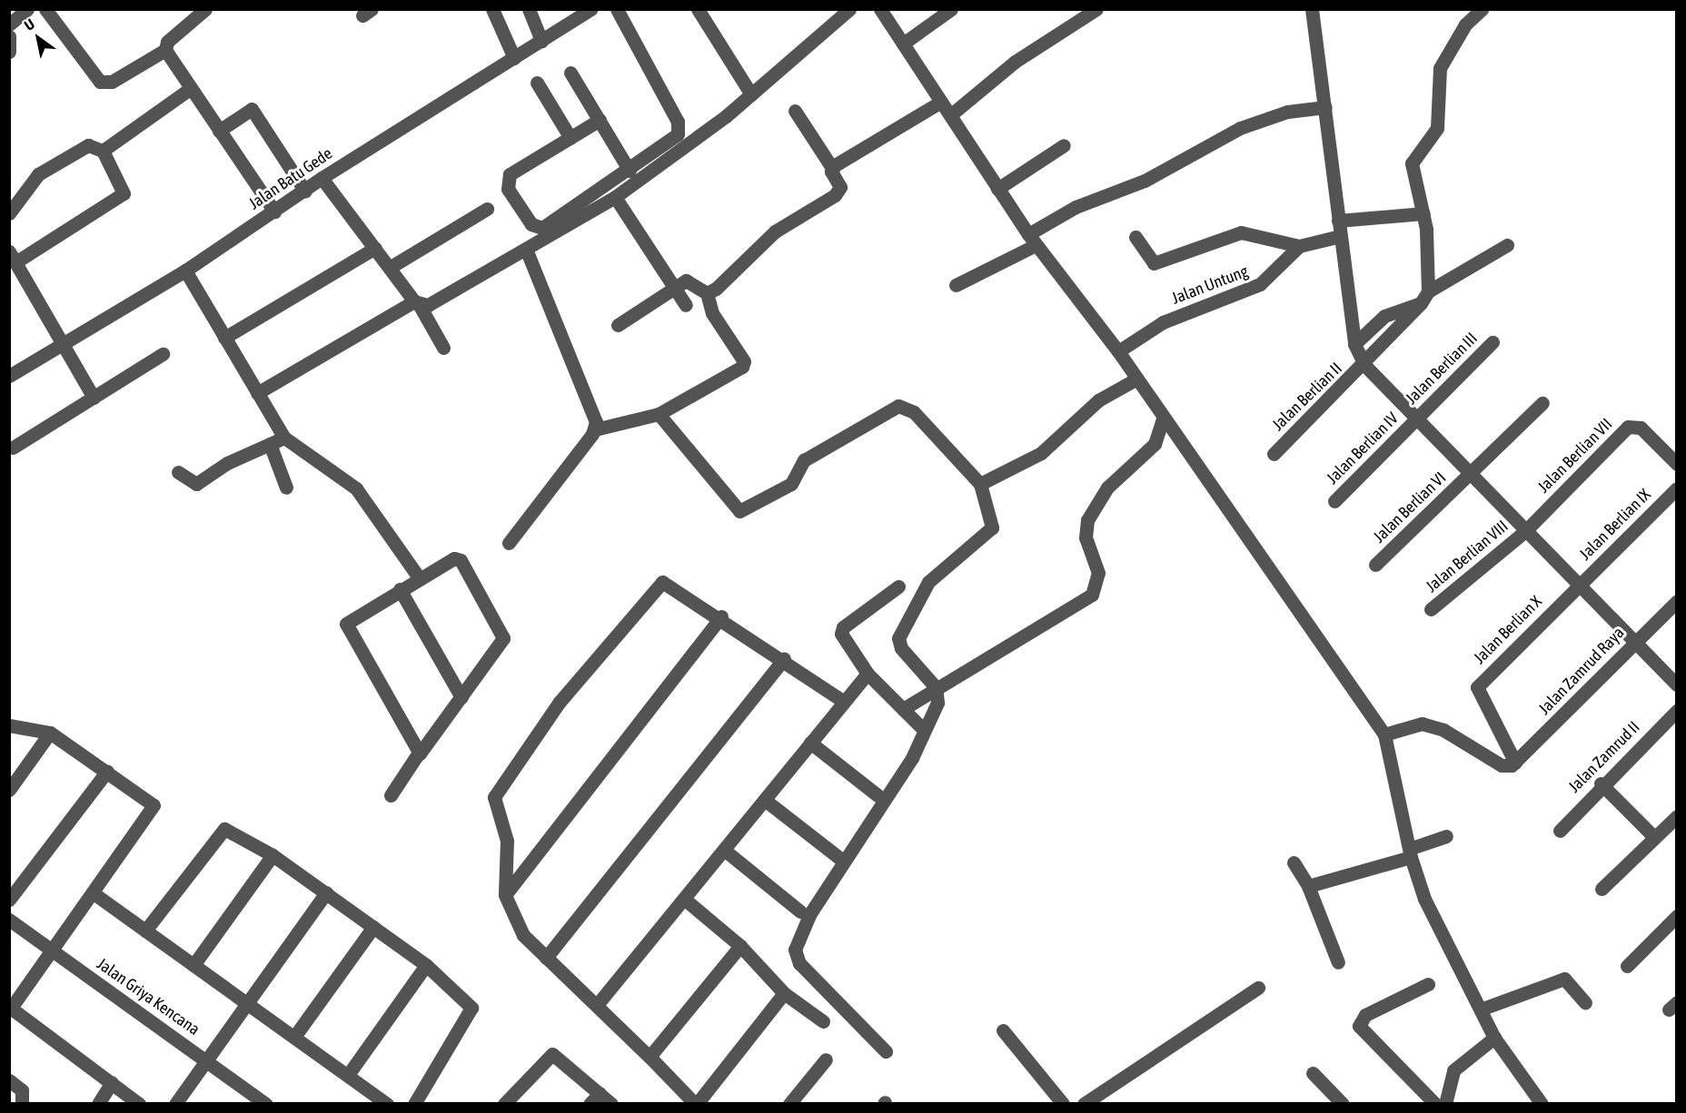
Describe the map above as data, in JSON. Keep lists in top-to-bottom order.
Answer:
{
  "streets": {
    "street": [
      "Jalan Batu Gede",
      "Jalan Untung",
      "Jalan Berlian III",
      "Jalan Berlian II",
      "Jalan Berlian IV",
      "Jalan Berlian VII",
      "Jalan Berlian VI",
      "Jalan Berlian IX",
      "Jalan Berlian VIII",
      "Jalan Berlian X",
      "Jalan Zamrud Raya",
      "Jalan Zamrud II",
      "Jalan Griya Kencana"
    ]
  },
  "crossings": [
    ["Jalan Berlian III", "Jalan Berlian IV"],
    ["Jalan Berlian VII", "Jalan Berlian VIII"],
    ["Jalan Berlian IX", "Jalan Berlian X"],
    ["Jalan Berlian X", "Jalan Zamrud Raya"]
  ],
  "north": "top left"
}
